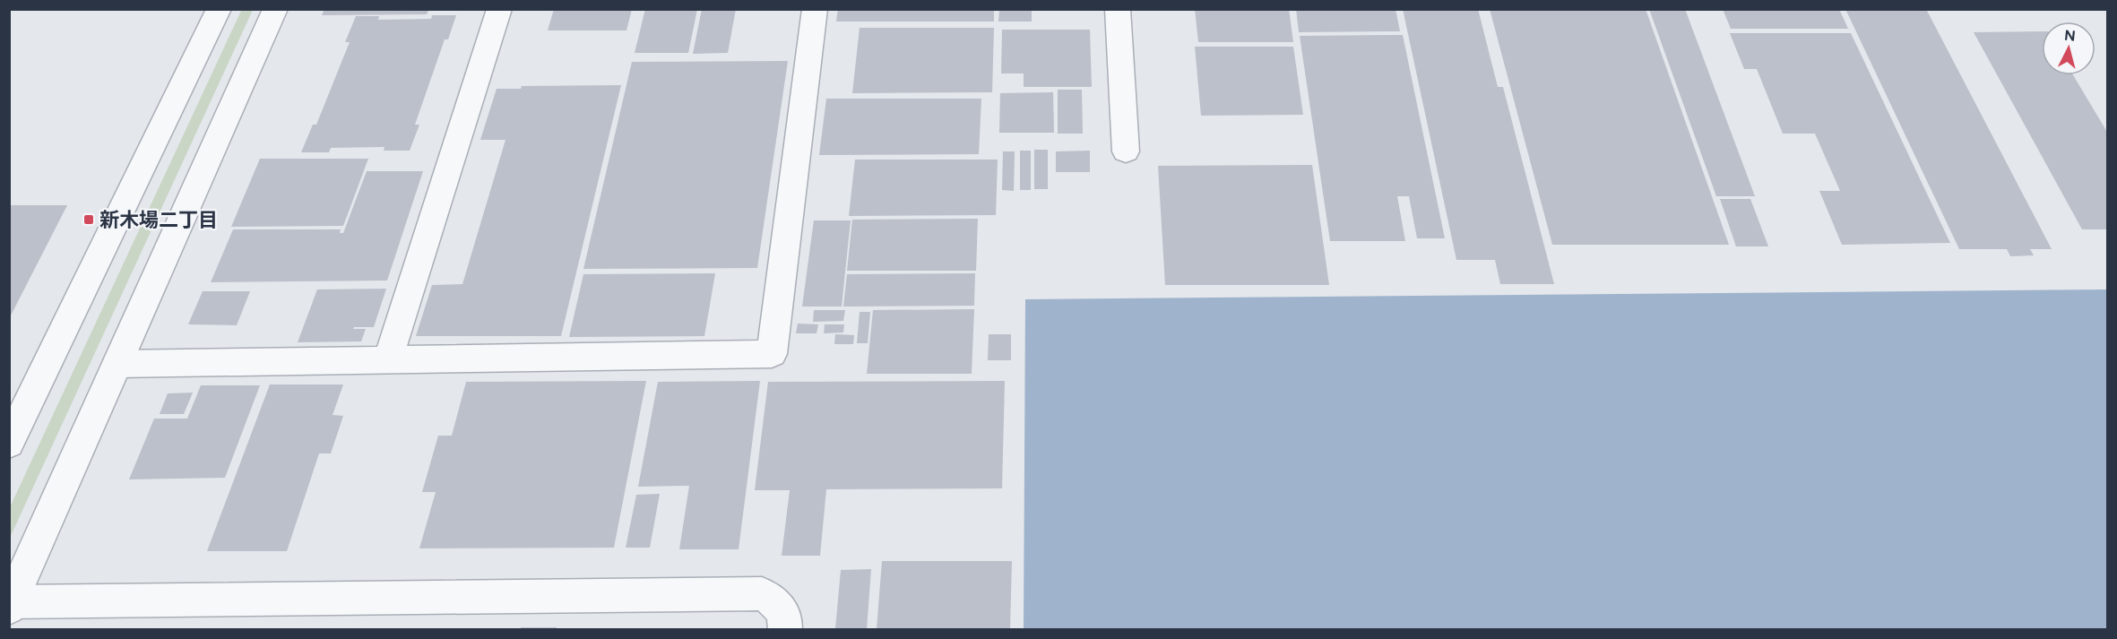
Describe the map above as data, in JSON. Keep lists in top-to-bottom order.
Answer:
{
  "places": {
    "transit": ["新木場二丁目"]
  },
  "north": "top"
}
